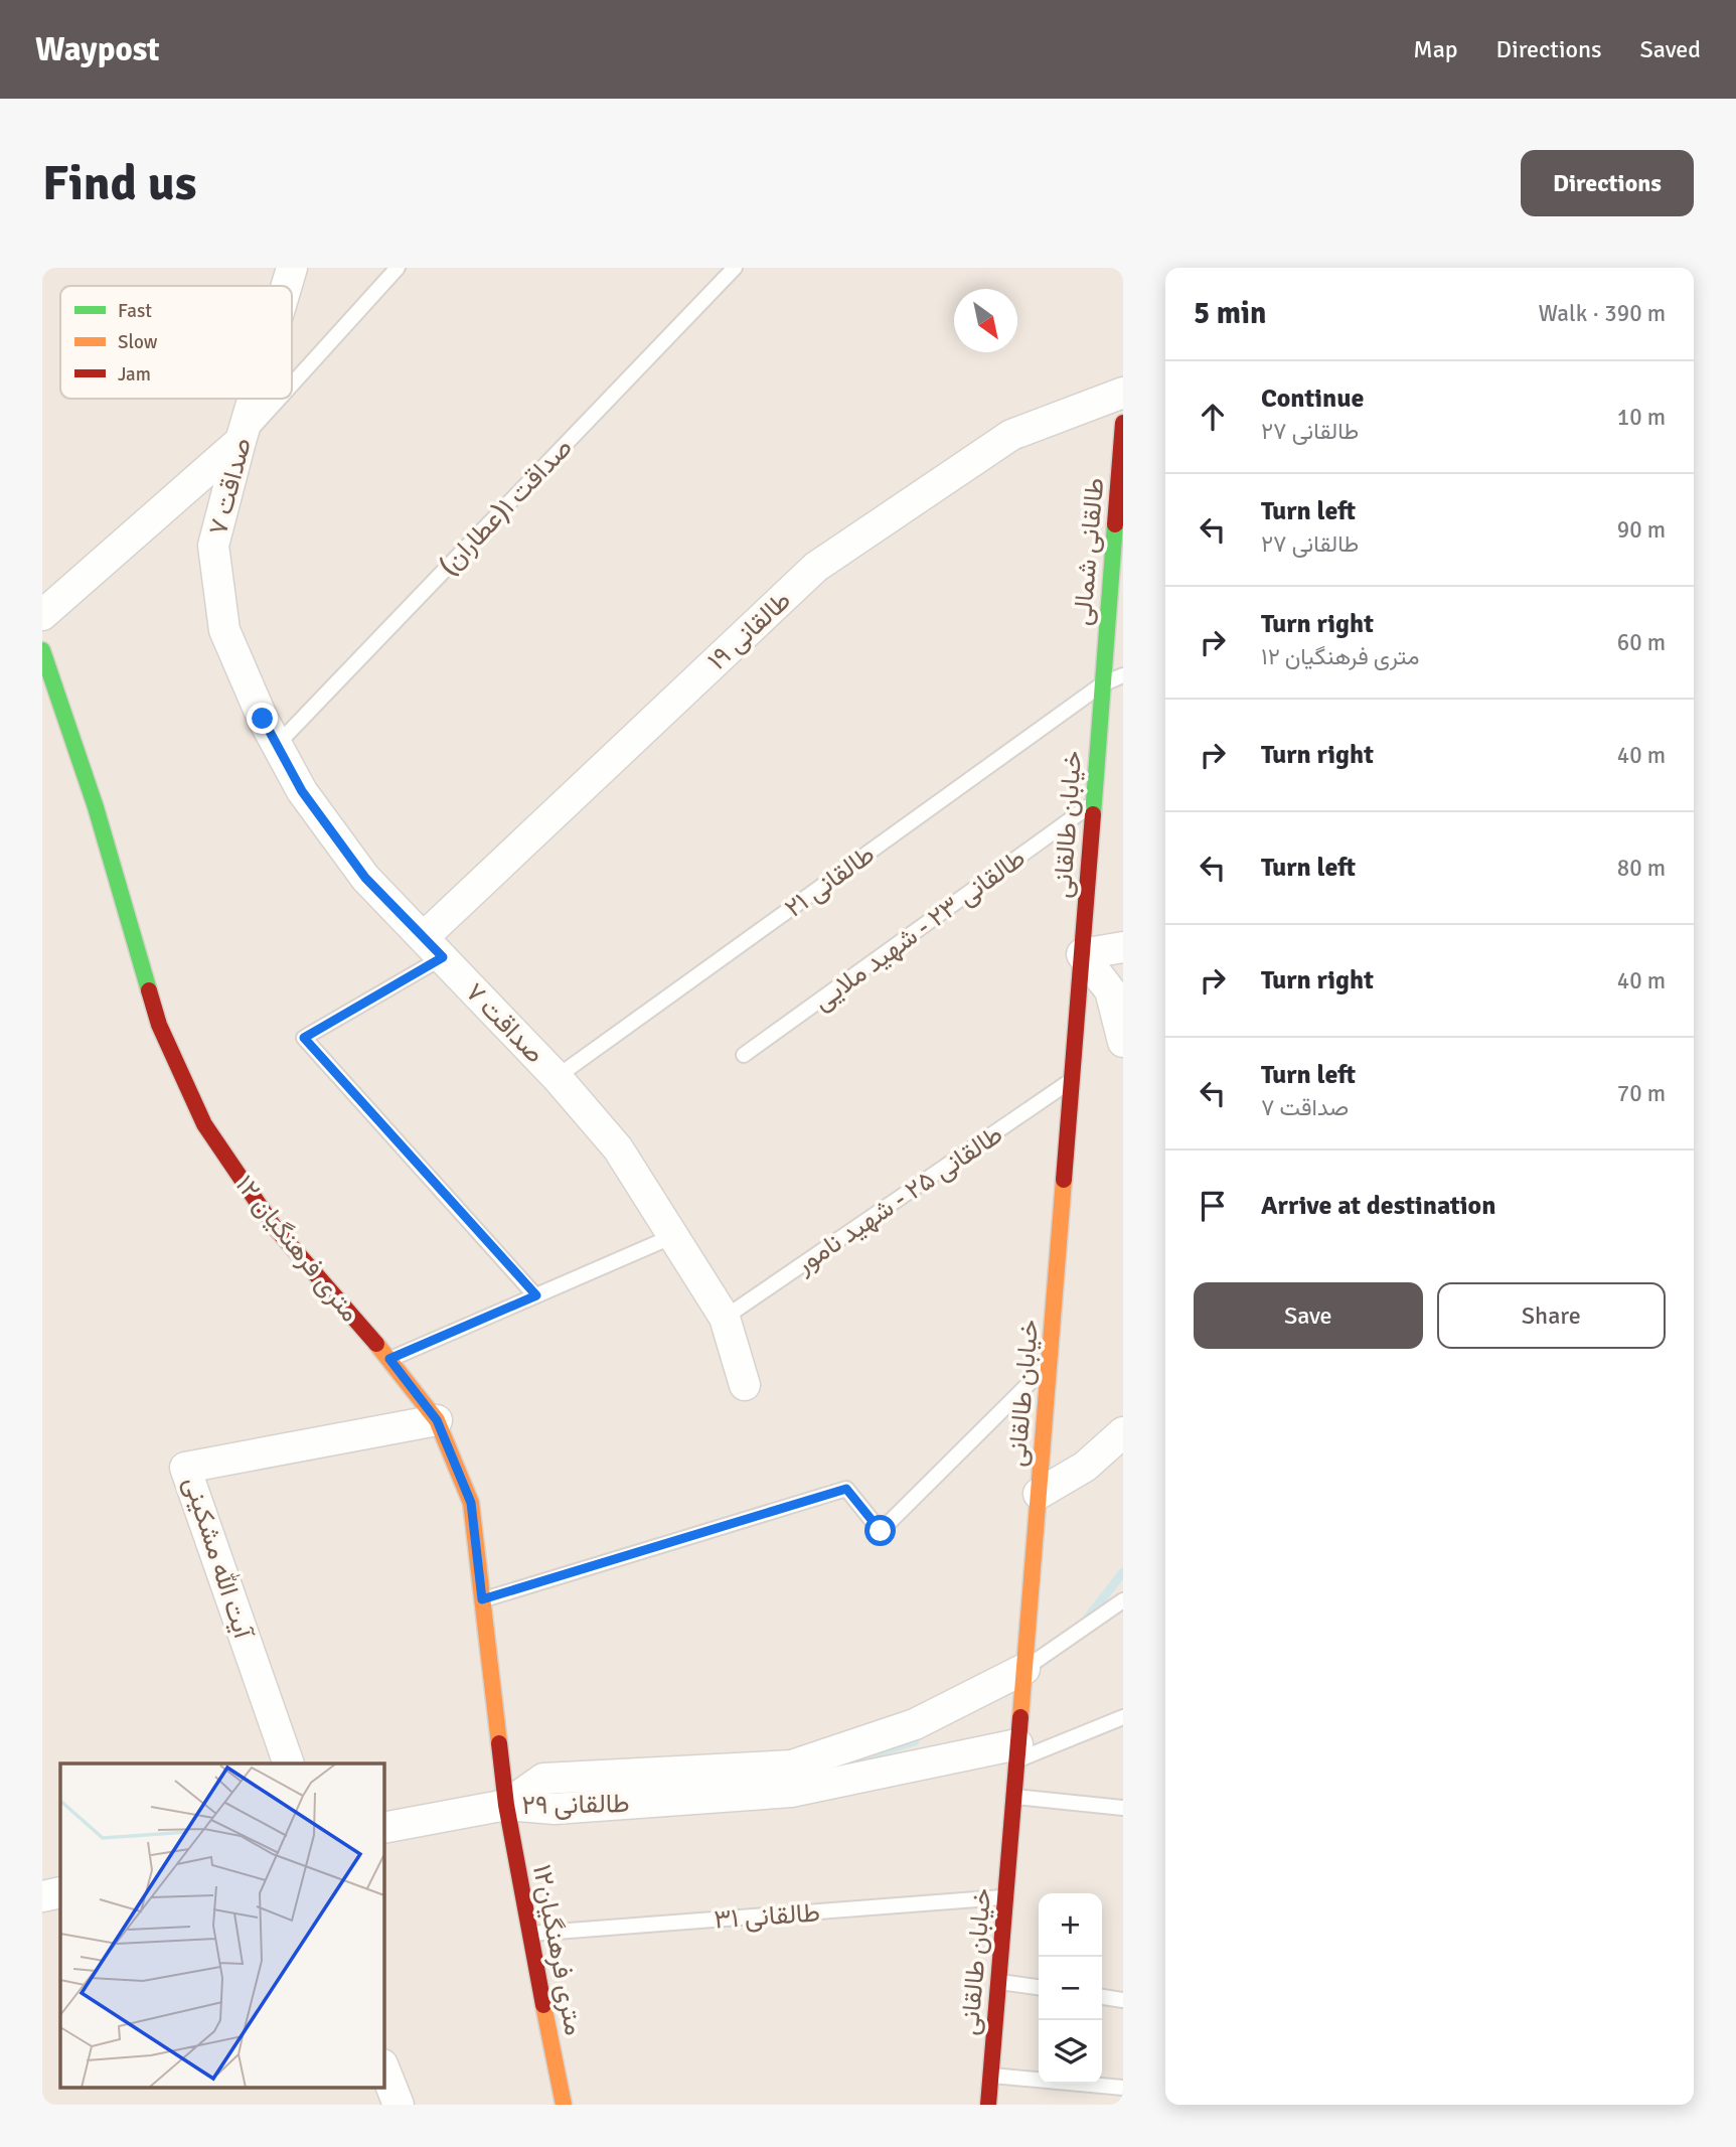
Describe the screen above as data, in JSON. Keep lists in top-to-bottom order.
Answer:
{
  "streets": {
    "street": [
      "صداقت ۷",
      "طالقانی شمالی",
      "طالقانی ۱۹",
      "خیابان طالقانی",
      "۱۲ متری فرهنگیان",
      "آیت الله مشکینی",
      "طالقانی ۲۹",
      "۱۲متری فرهنگیان"
    ],
    "lane": [
      "صداقت ۱(عطاران)",
      "طالقانی ۲۱",
      "طالقانی ۲۳ - شهید ملایی",
      "طالقانی ۲۵ - شهید نامور",
      "طالقانی ۳۱"
    ]
  },
  "crossings": [
    ["صداقت ۷", "صداقت ۱(عطاران)"],
    ["صداقت ۷", "طالقانی ۱۹"],
    ["صداقت ۷", "طالقانی ۲۱"],
    ["صداقت ۷", "طالقانی ۲۵ - شهید نامور"],
    ["طالقانی شمالی", "خیابان طالقانی"],
    ["طالقانی شمالی", "طالقانی ۲۱"],
    ["خیابان طالقانی", "طالقانی ۲۱"],
    ["خیابان طالقانی", "طالقانی ۲۳ - شهید ملایی"],
    ["خیابان طالقانی", "طالقانی ۲۵ - شهید نامور"],
    ["خیابان طالقانی", "طالقانی ۲۹"],
    ["خیابان طالقانی", "طالقانی ۳۱"],
    ["۱۲ متری فرهنگیان", "آیت الله مشکینی"],
    ["۱۲ متری فرهنگیان", "طالقانی ۲۹"],
    ["۱۲ متری فرهنگیان", "۱۲متری فرهنگیان"],
    ["طالقانی ۲۹", "۱۲متری فرهنگیان"],
    ["طالقانی ۳۱", "۱۲متری فرهنگیان"]
  ],
  "legend": ["Fast", "Slow", "Jam"],
  "north": "bottom right",
  "page": {
    "header": "Waypost",
    "nav": ["Map", "Directions", "Saved"],
    "buttons": [
      "Directions",
      ["Save", "Share"]
    ],
    "title": "Find us",
    "heading": ["5 min", "Walk · 390 m"],
    "list": [
      ["Continue", "طالقانی ۲۷", "10 m"],
      ["Turn left", "طالقانی ۲۷", "90 m"],
      ["Turn right", "۱۲ متری فرهنگیان", "60 m"],
      ["Turn right", "40 m"],
      ["Turn left", "80 m"],
      ["Turn right", "40 m"],
      ["Turn left", "صداقت ۷", "70 m"],
      "Arrive at destination"
    ],
    "map_buttons": ["+", "−"]
  }
}
